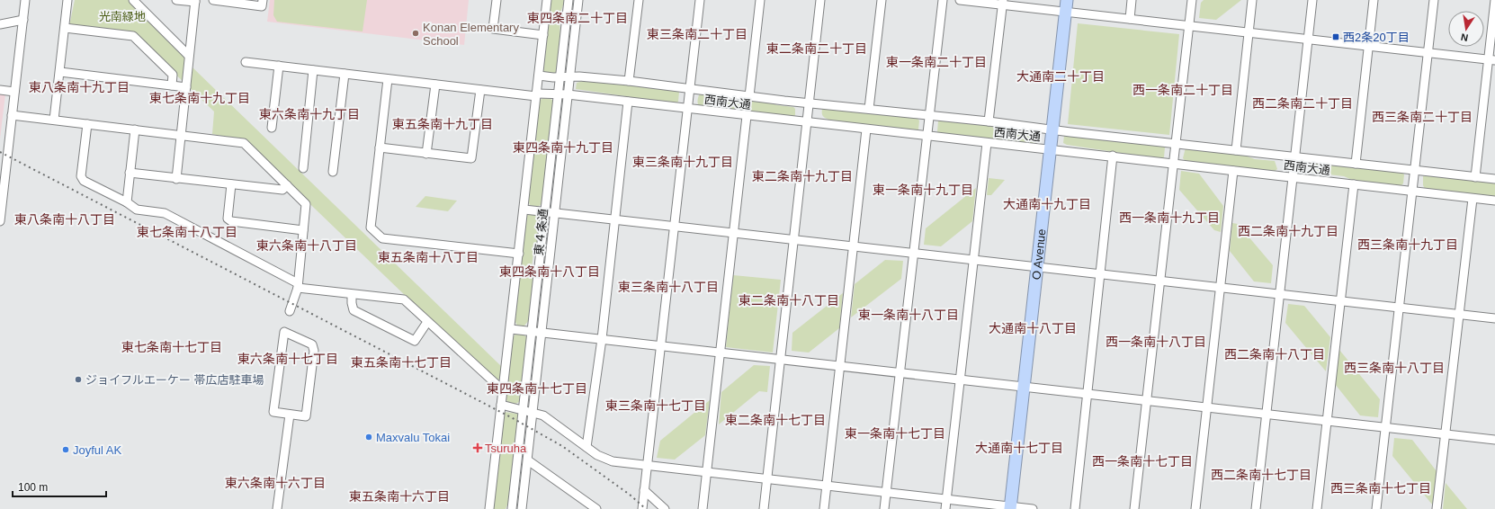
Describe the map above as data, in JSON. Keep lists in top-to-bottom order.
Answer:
{
  "streets": {
    "highway": ["O Avenue"],
    "street": ["西南大通", "東４条通"]
  },
  "crossings": [
    ["西南大通", "東４条通"],
    ["西南大通", "O Avenue"]
  ],
  "districts": [
    "東四条南二十丁目",
    "東三条南二十丁目",
    "東二条南二十丁目",
    "東一条南二十丁目",
    "大通南二十丁目",
    "東八条南十九丁目",
    "西一条南二十丁目",
    "東七条南十九丁目",
    "西二条南二十丁目",
    "東六条南十九丁目",
    "西三条南二十丁目",
    "東五条南十九丁目",
    "東四条南十九丁目",
    "東三条南十九丁目",
    "東二条南十九丁目",
    "東一条南十九丁目",
    "大通南十九丁目",
    "西一条南十九丁目",
    "東八条南十八丁目",
    "西二条南十九丁目",
    "東七条南十八丁目",
    "西三条南十九丁目",
    "東六条南十八丁目",
    "東五条南十八丁目",
    "東四条南十八丁目",
    "東三条南十八丁目",
    "東二条南十八丁目",
    "東一条南十八丁目",
    "大通南十八丁目",
    "西一条南十八丁目",
    "東七条南十七丁目",
    "西二条南十八丁目",
    "東六条南十七丁目",
    "東五条南十七丁目",
    "西三条南十八丁目",
    "東四条南十七丁目",
    "東三条南十七丁目",
    "東二条南十七丁目",
    "東一条南十七丁目",
    "大通南十七丁目",
    "西一条南十七丁目",
    "西二条南十七丁目",
    "東六条南十六丁目",
    "西三条南十七丁目",
    "東五条南十六丁目"
  ],
  "parks": ["光南緑地"],
  "places": {
    "other": [
      "Konan Elementary School",
      "ジョイフルエーケー 帯広店駐車場",
      "Maxvalu Tokai",
      "Joyful AK"
    ],
    "transit": ["西2条20丁目"],
    "health": ["Tsuruha"]
  },
  "scale_bar": "100 m",
  "north": "bottom"
}
